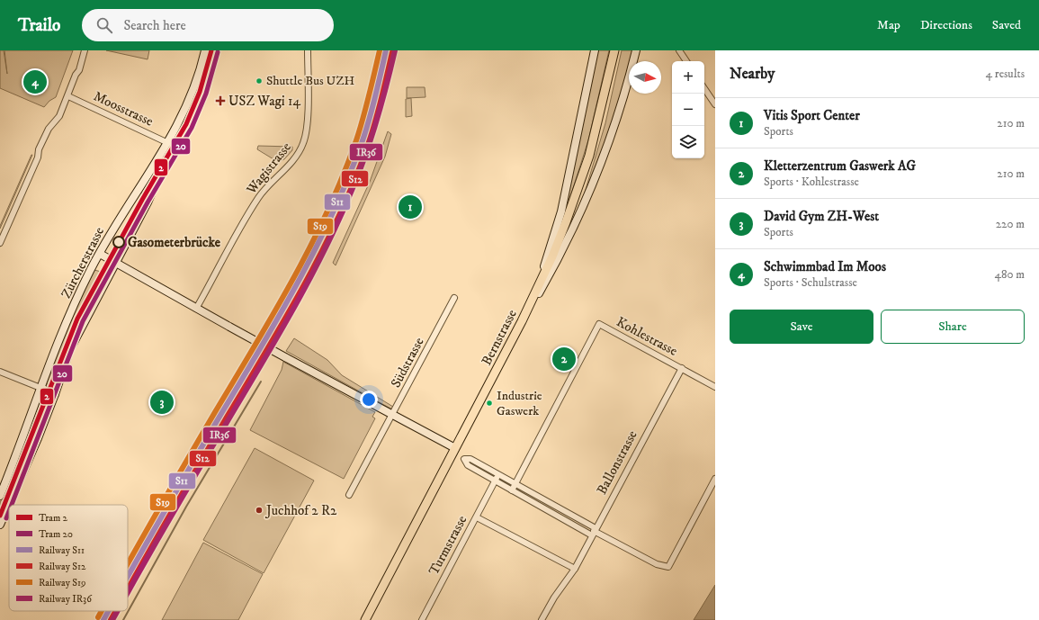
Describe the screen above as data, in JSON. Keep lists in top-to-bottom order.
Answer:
{
  "streets": {
    "main road": ["Zürcherstrasse", "Bernstrasse"],
    "street": [
      "Moosstrasse",
      "Wagistrasse",
      "Kohlestrasse",
      "Südstrasse",
      "Ballonstrasse",
      "Turmstrasse"
    ]
  },
  "crossings": [
    ["Moosstrasse", "Zürcherstrasse"],
    ["Kohlestrasse", "Ballonstrasse"]
  ],
  "places": {
    "other": [
      "Shuttle Bus UZH",
      "Gasometerbrücke",
      "Industrie Gaswerk",
      "Juchhof 2 R2"
    ],
    "health": ["USZ Wagi 14"]
  },
  "lines": [
    "tram line 2",
    "rail line S11",
    "rail line S19",
    "rail line IR36",
    "tram line 20",
    "rail line S12"
  ],
  "legend": [
    "Tram 2",
    "Tram 20",
    "Railway S11",
    "Railway S12",
    "Railway S19",
    "Railway IR36"
  ],
  "north": "right",
  "page": {
    "header": "Trailo",
    "search": "Search here",
    "nav": ["Map", "Directions", "Saved"],
    "heading": ["Nearby", "4 results"],
    "map_buttons": ["+", "−"],
    "pins": [
      "4",
      "1",
      "2",
      "3"
    ],
    "list": [
      {
        "mark": "1",
        "name": "Vitis Sport Center",
        "note": "Sports",
        "value": "210 m"
      },
      {
        "mark": "2",
        "name": "Kletterzentrum Gaswerk AG",
        "note": "Sports · Kohlestrasse",
        "value": "210 m"
      },
      {
        "mark": "3",
        "name": "David Gym ZH-West",
        "note": "Sports",
        "value": "220 m"
      },
      {
        "mark": "4",
        "name": "Schwimmbad Im Moos",
        "note": "Sports · Schulstrasse",
        "value": "480 m"
      }
    ],
    "buttons": ["Save", "Share"]
  }
}
